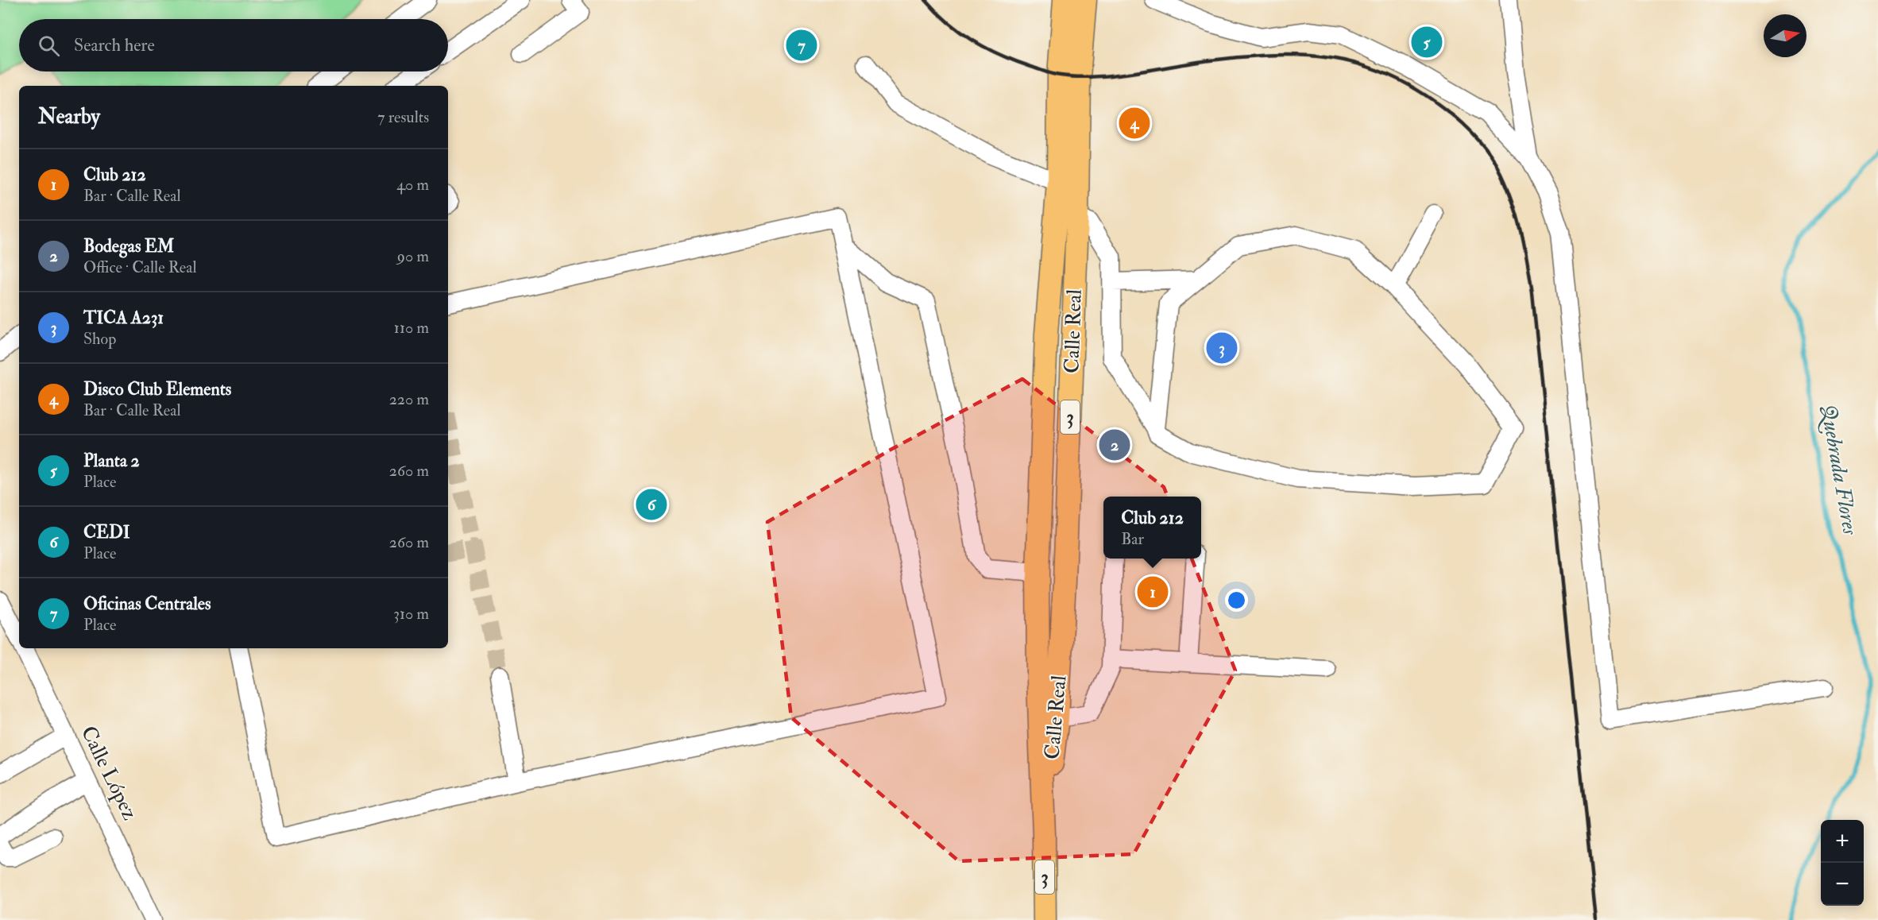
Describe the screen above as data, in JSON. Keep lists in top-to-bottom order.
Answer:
{
  "streets": {
    "main road": ["Calle Real", "3"],
    "street": ["Calle López"]
  },
  "water": ["Quebrada Flores"],
  "north": "right",
  "page": {
    "search": "Search here",
    "pins": [
      "5",
      "7",
      "4",
      "3",
      "2",
      "6",
      "1"
    ],
    "heading": ["Nearby", "7 results"],
    "list": [
      {
        "mark": "1",
        "name": "Club 212",
        "note": "Bar · Calle Real",
        "value": "40 m"
      },
      {
        "mark": "2",
        "name": "Bodegas EM",
        "note": "Office · Calle Real",
        "value": "90 m"
      },
      {
        "mark": "3",
        "name": "TICA A231",
        "note": "Shop",
        "value": "110 m"
      },
      {
        "mark": "4",
        "name": "Disco Club Elements",
        "note": "Bar · Calle Real",
        "value": "220 m"
      },
      {
        "mark": "5",
        "name": "Planta 2",
        "note": "Place",
        "value": "260 m"
      },
      {
        "mark": "6",
        "name": "CEDI",
        "note": "Place",
        "value": "260 m"
      },
      {
        "mark": "7",
        "name": "Oficinas Centrales",
        "note": "Place",
        "value": "310 m"
      }
    ],
    "popup": ["Club 212", "Bar"],
    "map_buttons": ["+", "−"]
  }
}
